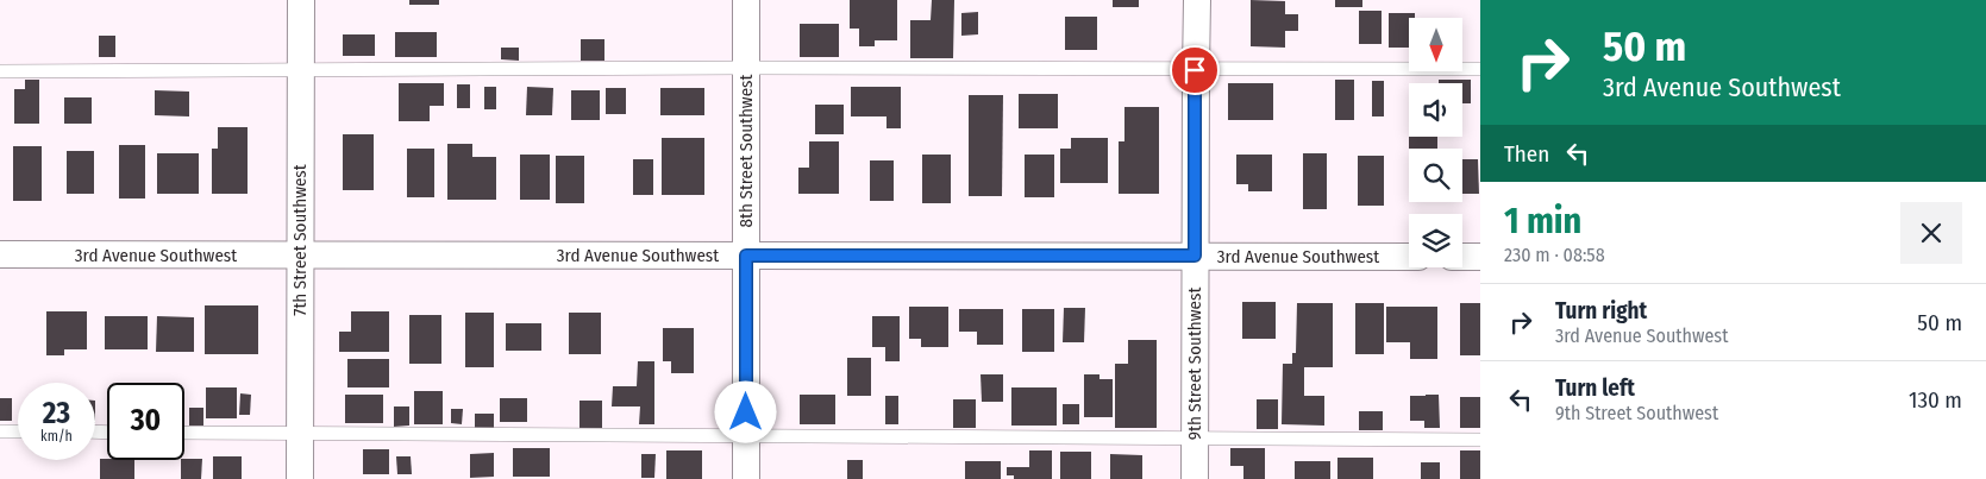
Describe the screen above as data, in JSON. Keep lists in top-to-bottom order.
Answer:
{
  "streets": {
    "street": [
      "8th Street Southwest",
      "7th Street Southwest",
      "3rd Avenue Southwest",
      "9th Street Southwest"
    ]
  },
  "crossings": [
    ["8th Street Southwest", "3rd Avenue Southwest"],
    ["7th Street Southwest", "3rd Avenue Southwest"],
    ["3rd Avenue Southwest", "9th Street Southwest"]
  ],
  "north": "bottom",
  "page": {
    "turn": ["50 m", "3rd Avenue Southwest"],
    "then": "Then",
    "heading": ["1 min", "230 m · 08:58"],
    "list": [
      {
        "name": "Turn right",
        "note": "3rd Avenue Southwest",
        "value": "50 m"
      },
      {
        "name": "Turn left",
        "note": "9th Street Southwest",
        "value": "130 m"
      }
    ],
    "speed": "23 km/h",
    "limit": "30"
  }
}
